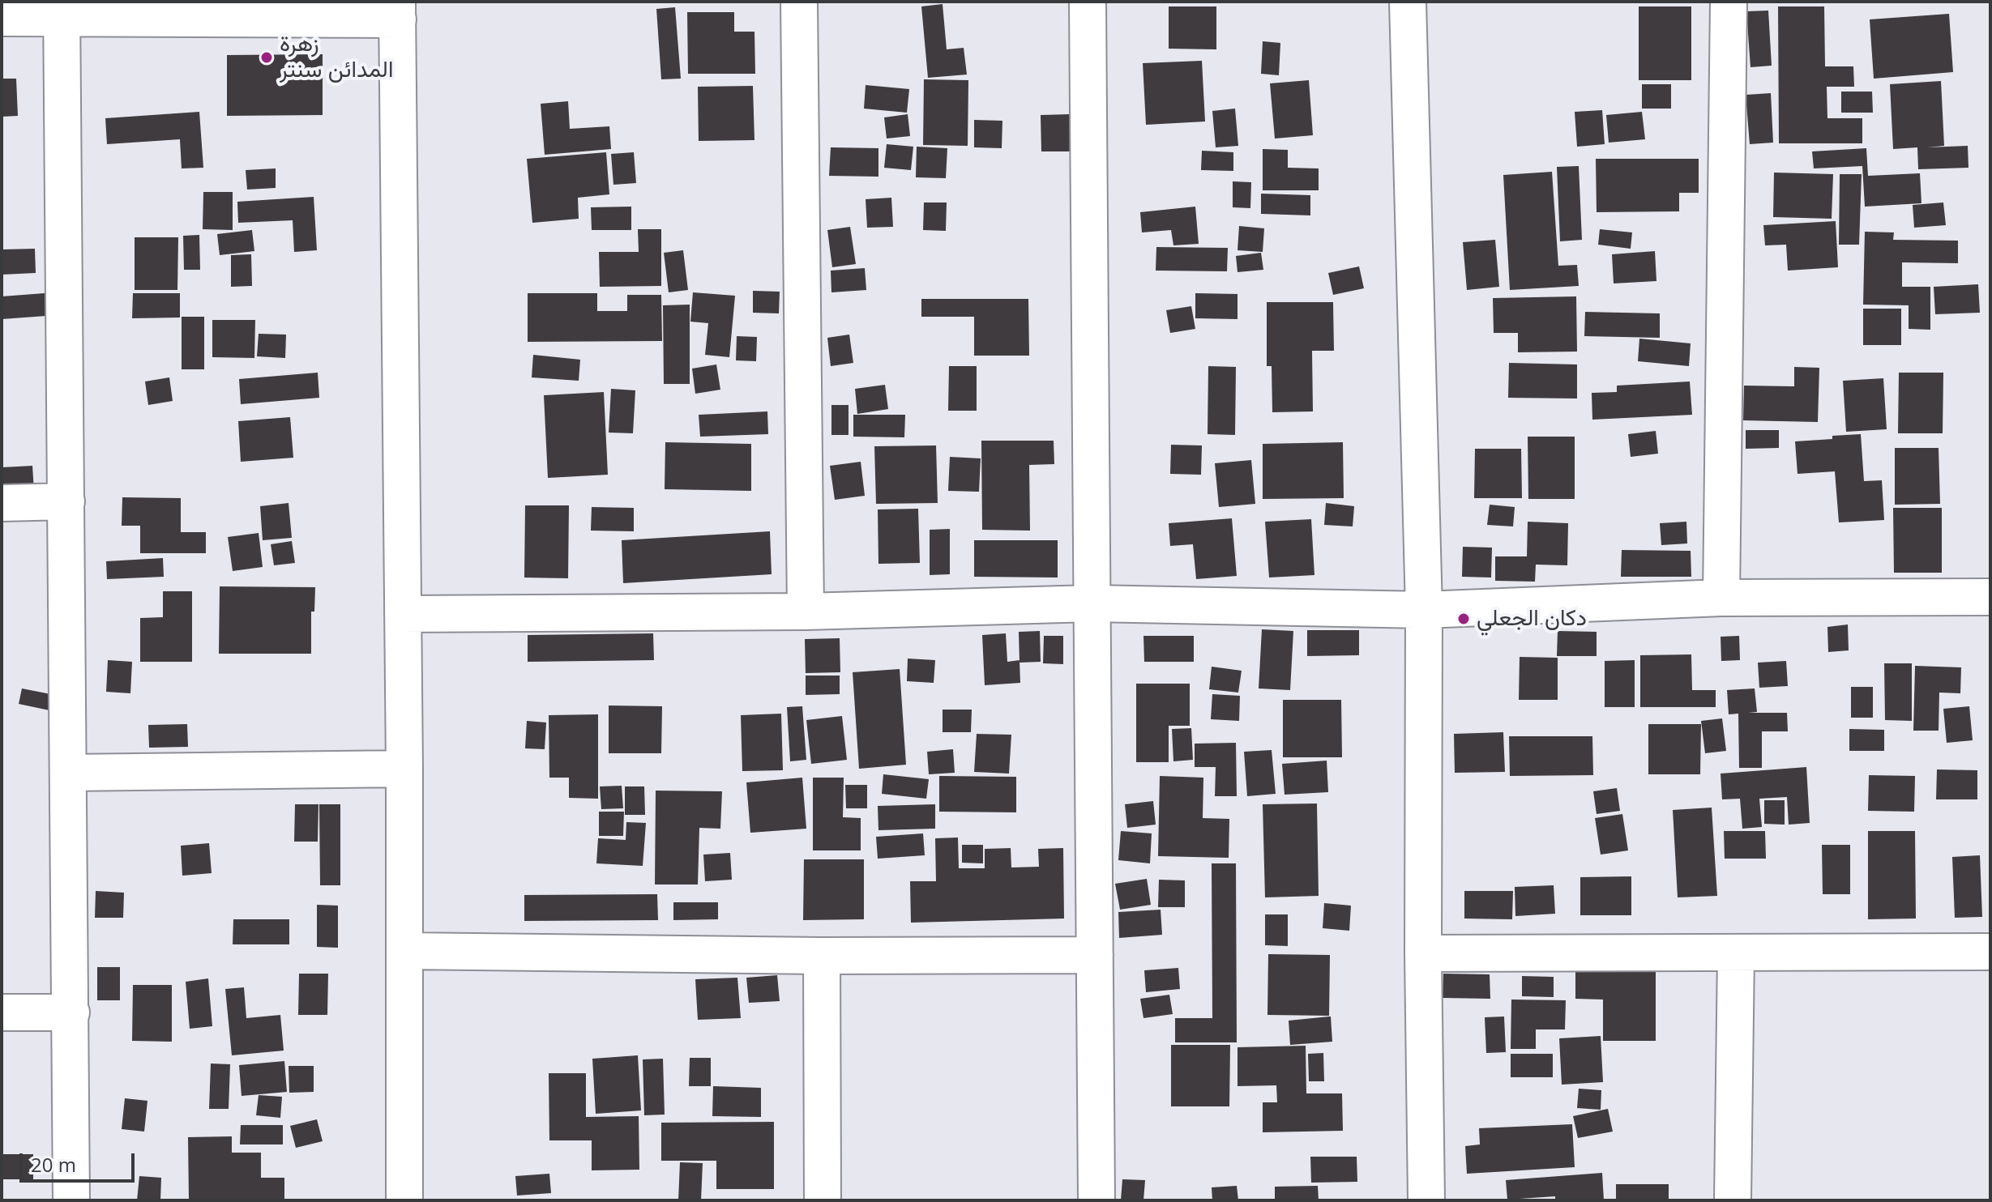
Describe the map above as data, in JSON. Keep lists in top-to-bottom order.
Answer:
{
  "places": ["زهرة المدائن سنتر", "دكان الجعلي"],
  "scale_bar": "20 m"
}
